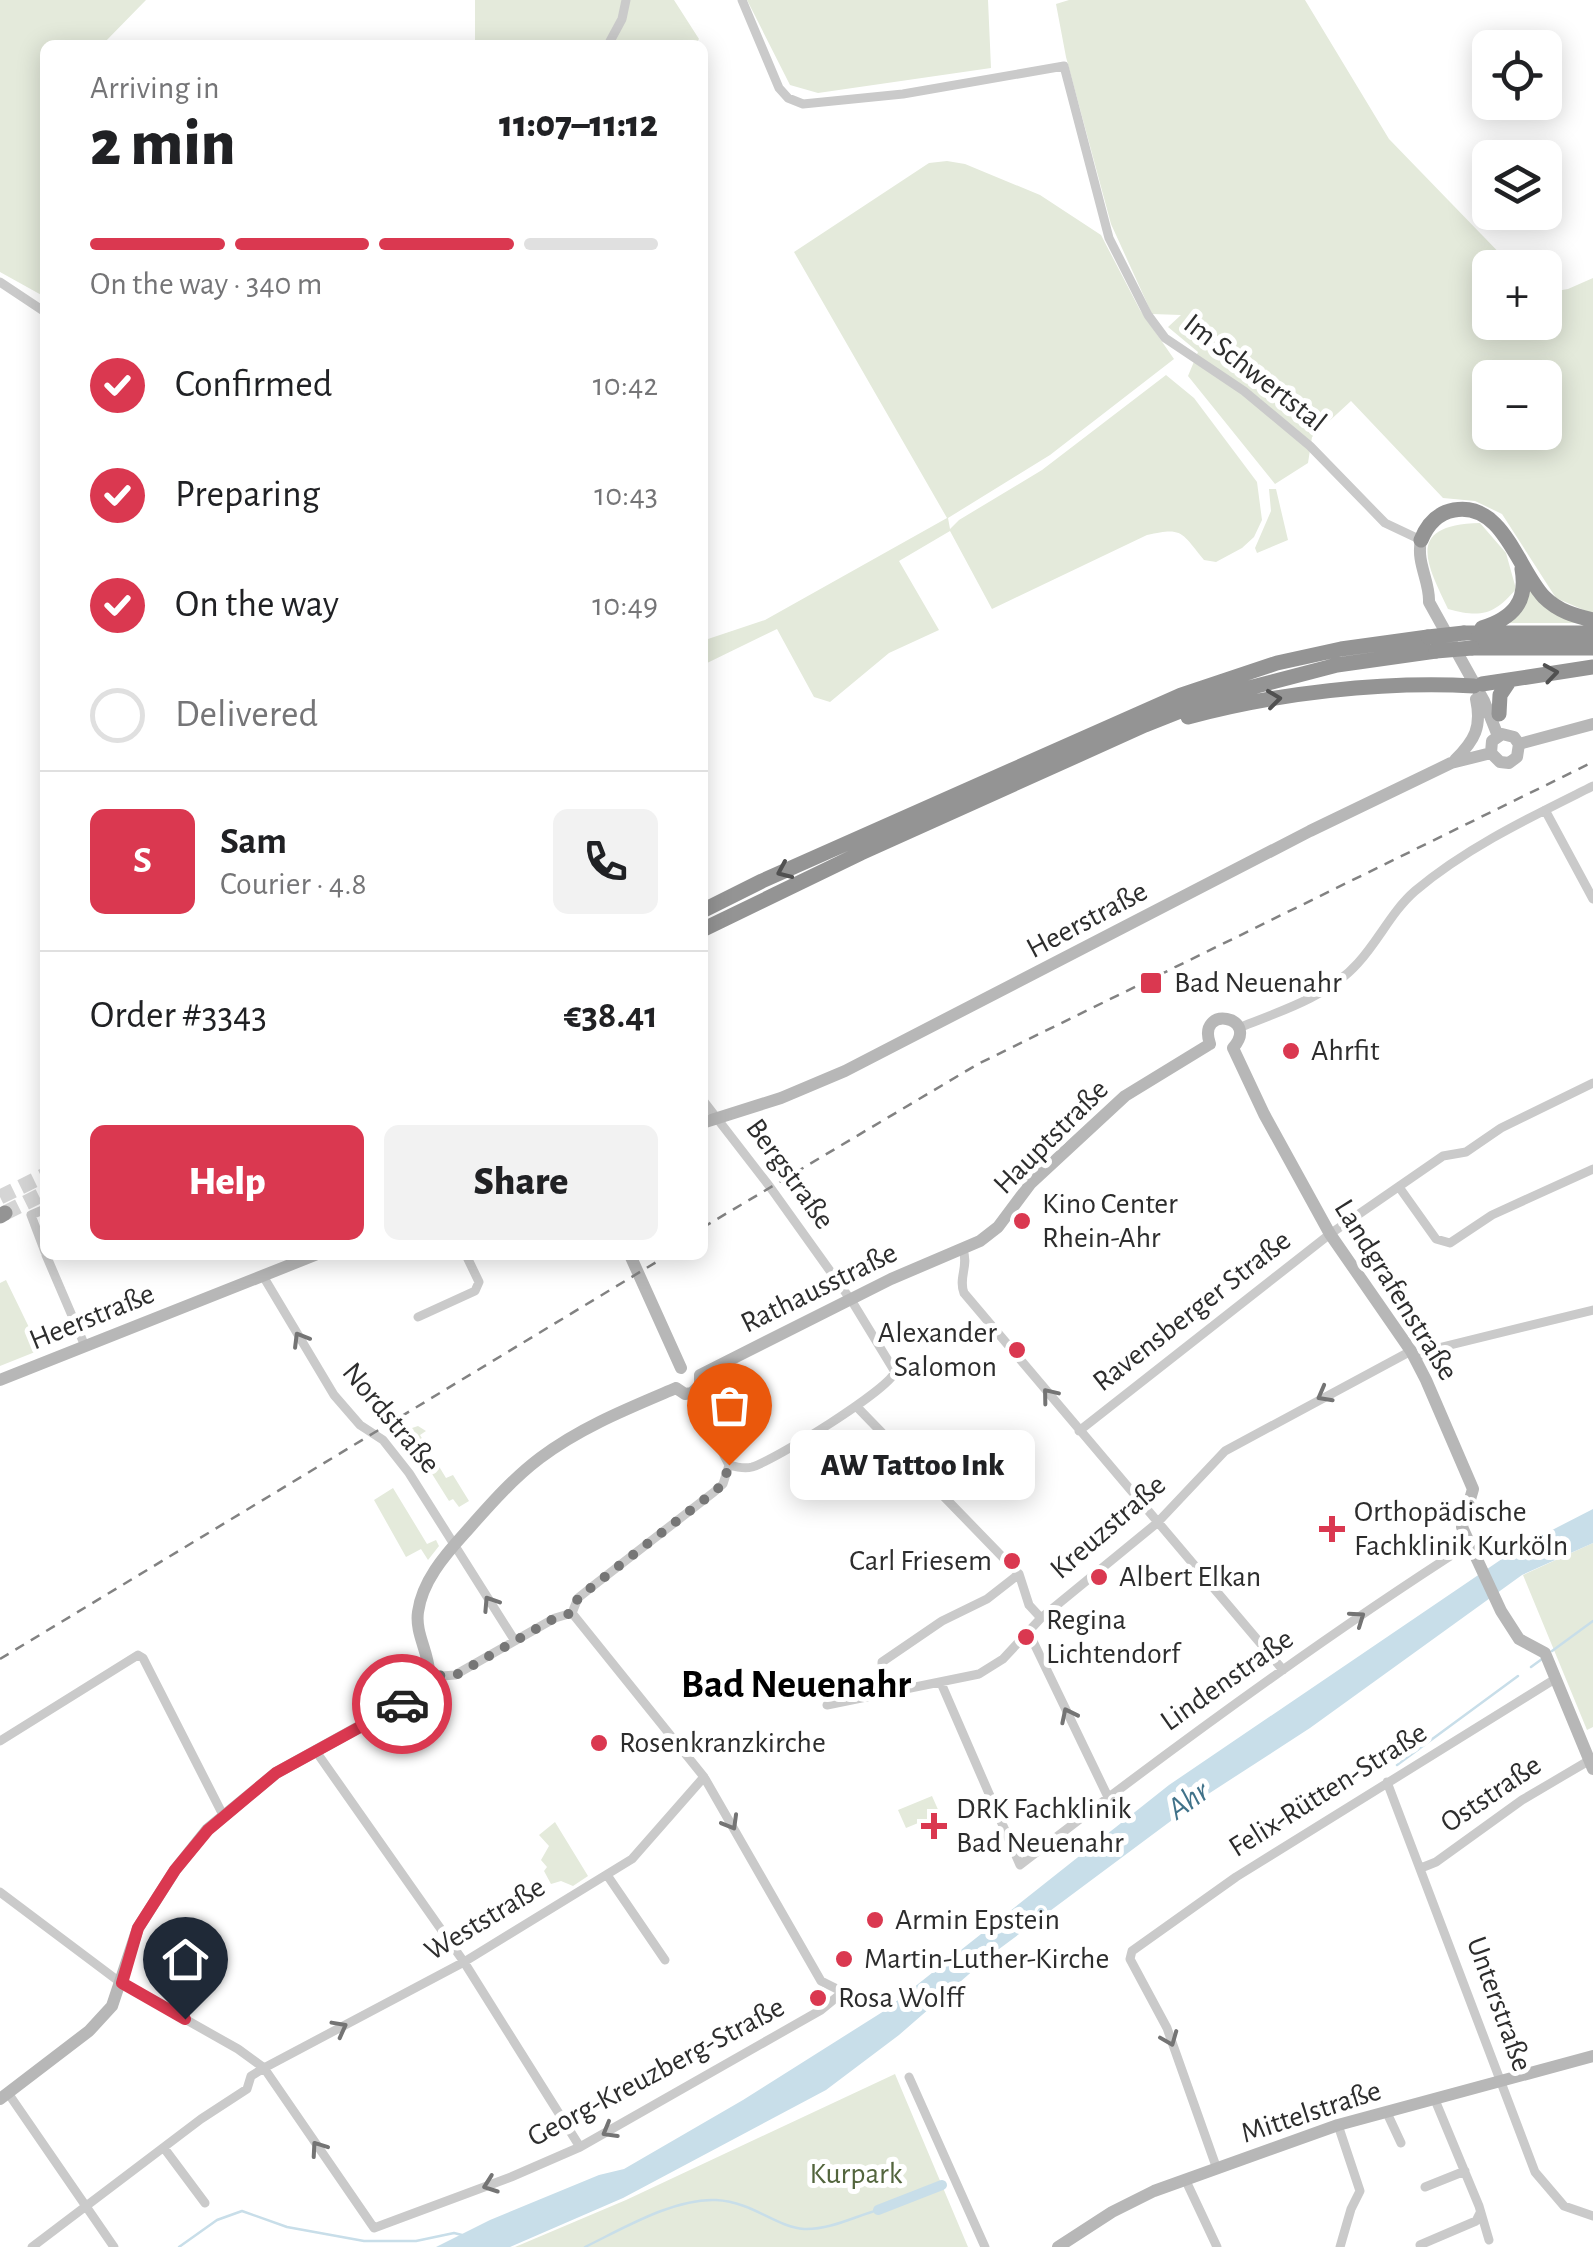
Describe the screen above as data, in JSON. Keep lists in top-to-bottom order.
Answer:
{
  "streets": {
    "street": [
      "Im Schwertstal",
      "Heerstraße",
      "Hauptstraße",
      "Bergstraße",
      "Rathausstraße",
      "Landgrafenstraße",
      "Ravensberger Straße",
      "Nordstraße",
      "Kreuzstraße",
      "Lindenstraße",
      "Felix-Rütten-Straße",
      "Oststraße",
      "Weststraße",
      "Unterstraße",
      "Georg-Kreuzberg-Straße",
      "Mittelstraße"
    ]
  },
  "crossings": [
    ["Heerstraße", "Bergstraße"],
    ["Heerstraße", "Nordstraße"],
    ["Hauptstraße", "Rathausstraße"],
    ["Hauptstraße", "Landgrafenstraße"],
    ["Bergstraße", "Rathausstraße"],
    ["Landgrafenstraße", "Ravensberger Straße"],
    ["Landgrafenstraße", "Kreuzstraße"],
    ["Landgrafenstraße", "Lindenstraße"],
    ["Landgrafenstraße", "Felix-Rütten-Straße"],
    ["Landgrafenstraße", "Oststraße"],
    ["Kreuzstraße", "Lindenstraße"],
    ["Felix-Rütten-Straße", "Unterstraße"],
    ["Felix-Rütten-Straße", "Mittelstraße"],
    ["Oststraße", "Unterstraße"],
    ["Weststraße", "Georg-Kreuzberg-Straße"],
    ["Unterstraße", "Mittelstraße"]
  ],
  "one_way": ["Nordstraße"],
  "districts": ["Bad Neuenahr"],
  "water": ["Ahr"],
  "parks": ["Kurpark"],
  "places": {
    "transit": ["Bad Neuenahr"],
    "other": [
      "Ahrfit",
      "Kino Center Rhein-Ahr",
      "Alexander Salomon",
      "AW Tattoo Ink",
      "Carl Friesem",
      "Albert Elkan",
      "Regina Lichtendorf",
      "Rosenkranzkirche",
      "Armin Epstein",
      "Martin-Luther-Kirche",
      "Rosa Wolff"
    ],
    "health": ["Orthopädische Fachklinik Kurköln", "DRK Fachklinik Bad Neuenahr"]
  },
  "page": {
    "map_buttons": ["+", "−"],
    "heading": ["2 min", "Arriving in", "11:07–11:12"],
    "panel": [
      "Sam",
      "Courier · 4.8",
      "Order #3343",
      "€38.41"
    ],
    "bar": "On the way · 340 m",
    "list": [
      ["Confirmed", "10:42"],
      ["Preparing", "10:43"],
      ["On the way", "10:49"],
      "Delivered"
    ],
    "round": "S",
    "buttons": ["Help", "Share"],
    "bubble": "AW Tattoo Ink"
  }
}
